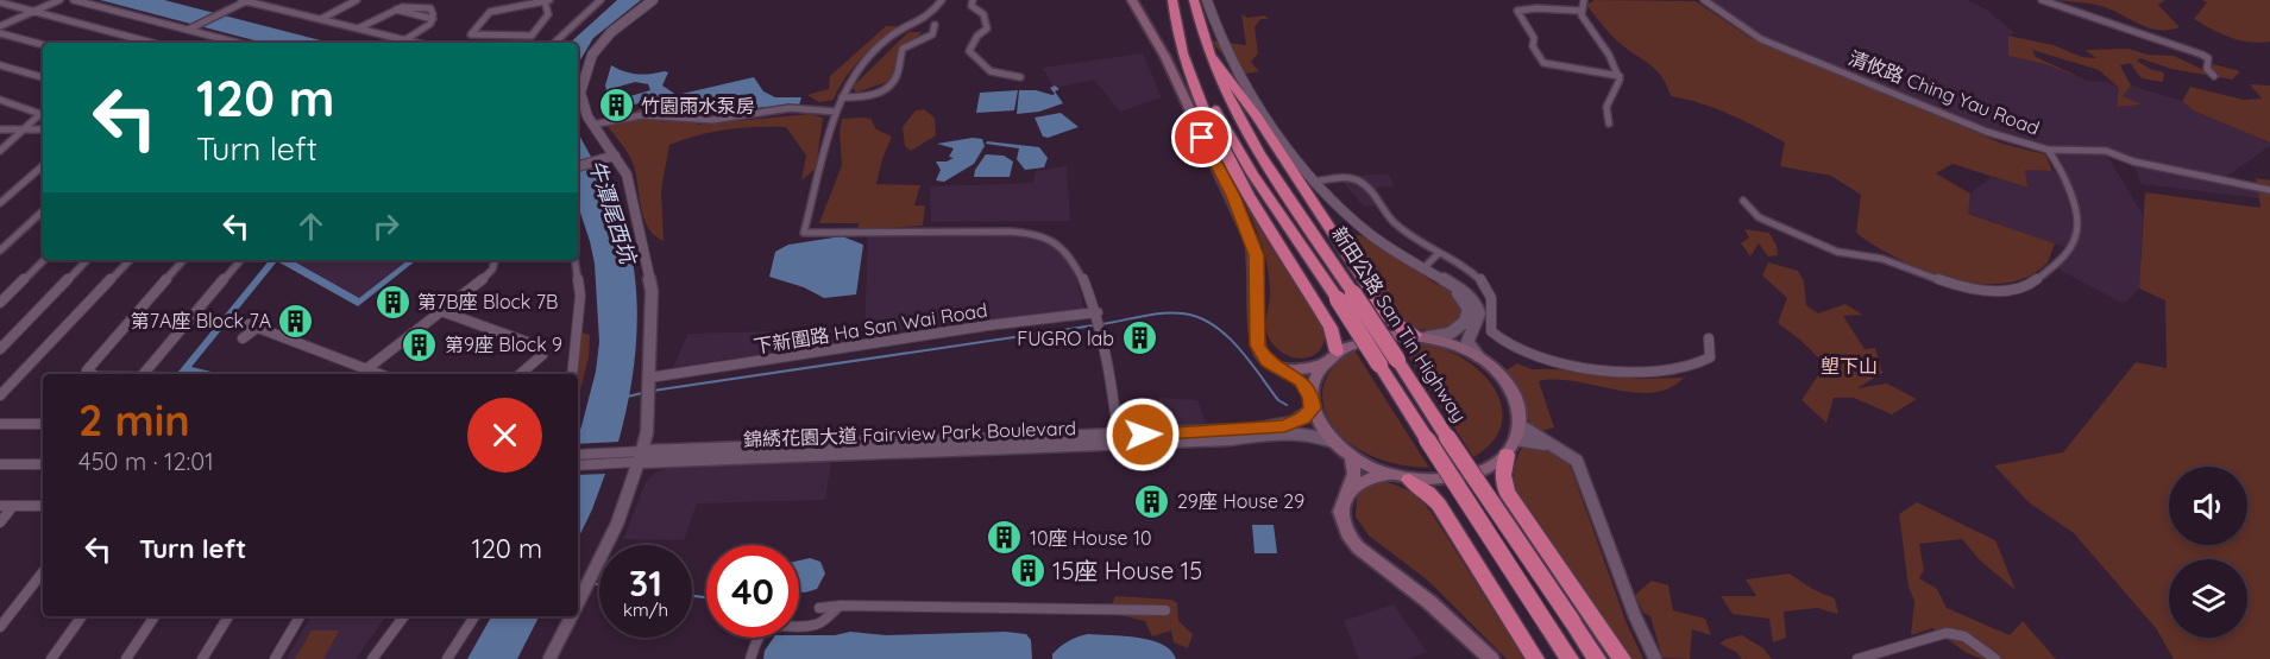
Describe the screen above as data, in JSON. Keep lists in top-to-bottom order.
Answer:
{
  "streets": {
    "highway": ["新田公路 San Tin Highway"],
    "street": ["清攸路 Ching Yau Road", "下新圍路 Ha San Wai Road", "錦綉花園大道 Fairview Park Boulevard"]
  },
  "water": ["牛潭尾西坑"],
  "parks": ["塱下山"],
  "places": {
    "building": [
      "竹園雨水泵房",
      "第7B座 Block 7B",
      "第7A座 Block 7A",
      "FUGRO lab",
      "第9座 Block 9",
      "29座 House 29",
      "10座 House 10",
      "15座 House 15"
    ]
  },
  "page": {
    "turn": ["120 m", "Turn left"],
    "heading": ["2 min", "450 m · 12:01"],
    "list": [
      {
        "name": "Turn left",
        "value": "120 m"
      }
    ],
    "speed": "31 km/h",
    "limit": "40"
  }
}
